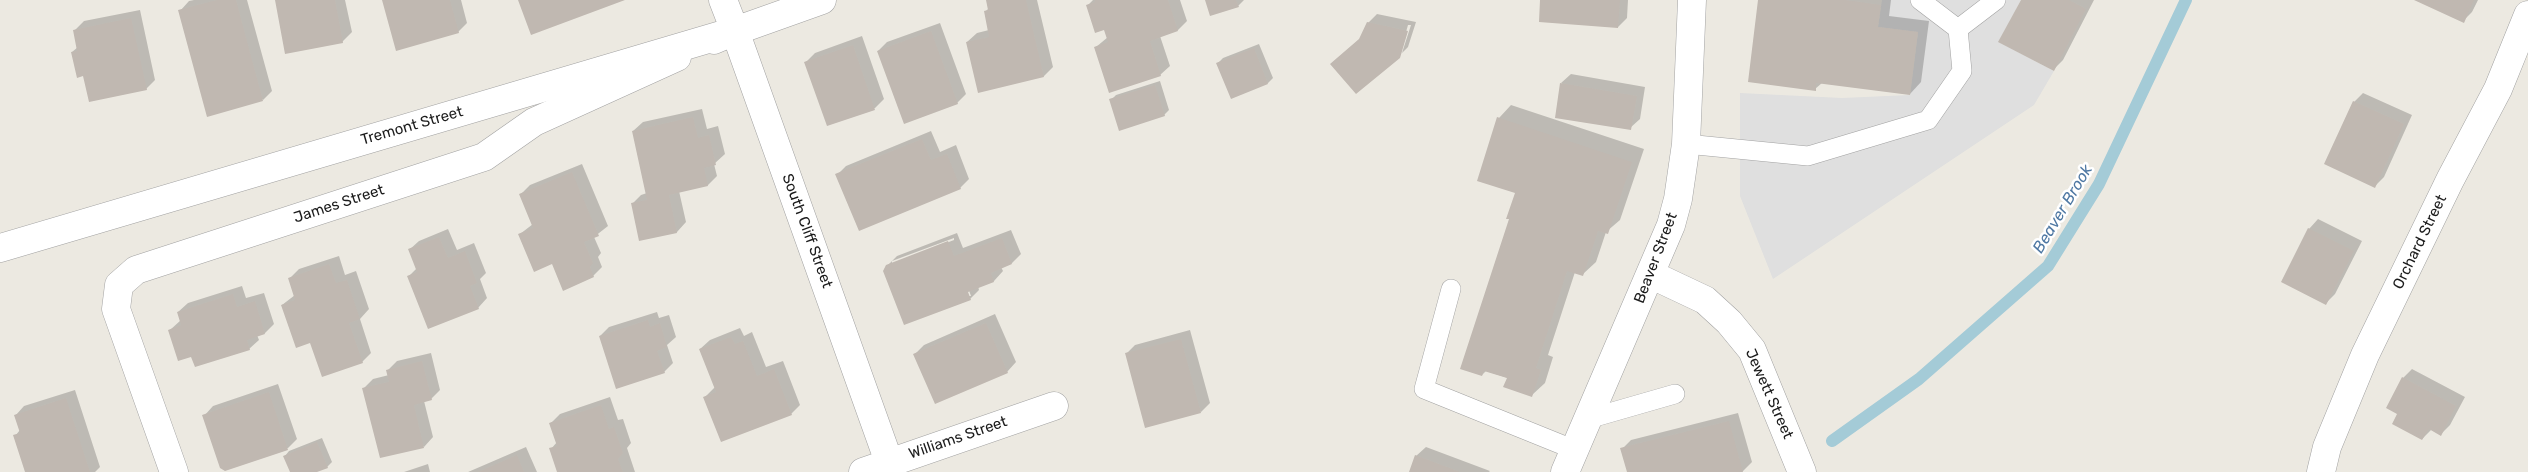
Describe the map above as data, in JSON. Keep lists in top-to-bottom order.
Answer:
{
  "streets": {
    "street": [
      "Tremont Street",
      "James Street",
      "South Cliff Street",
      "Orchard Street",
      "Beaver Street",
      "Jewett Street",
      "Williams Street"
    ]
  },
  "crossings": [
    ["Tremont Street", "James Street"],
    ["Tremont Street", "South Cliff Street"],
    ["James Street", "South Cliff Street"],
    ["South Cliff Street", "Williams Street"],
    ["Beaver Street", "Jewett Street"]
  ],
  "water": ["Beaver Brook"]
}
